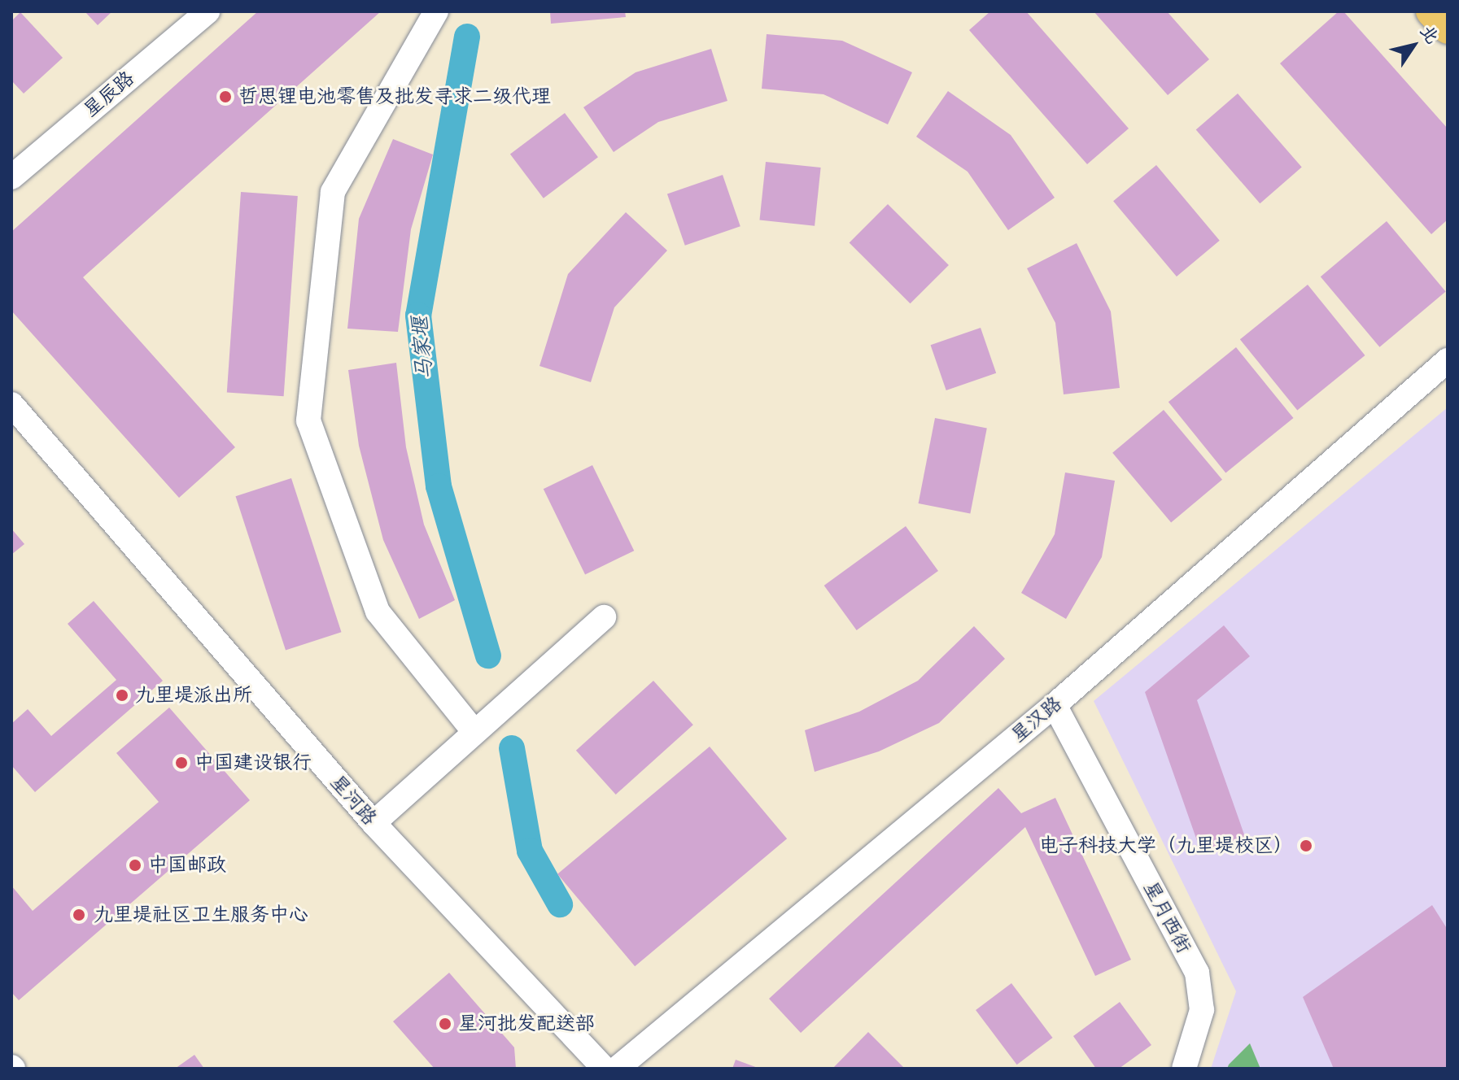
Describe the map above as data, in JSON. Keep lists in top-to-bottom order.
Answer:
{
  "streets": {
    "street": [
      "星辰路",
      "星汉路",
      "星河路",
      "星月西街"
    ]
  },
  "crossings": [
    ["星汉路", "星月西街"]
  ],
  "water": ["马家堰"],
  "places": [
    "哲思锂电池零售及批发寻求二级代理",
    "九里堤派出所",
    "中国建设银行",
    "电子科技大学（九里堤校区）",
    "中国邮政",
    "九里堤社区卫生服务中心",
    "星河批发配送部"
  ],
  "north": "top right"
}
